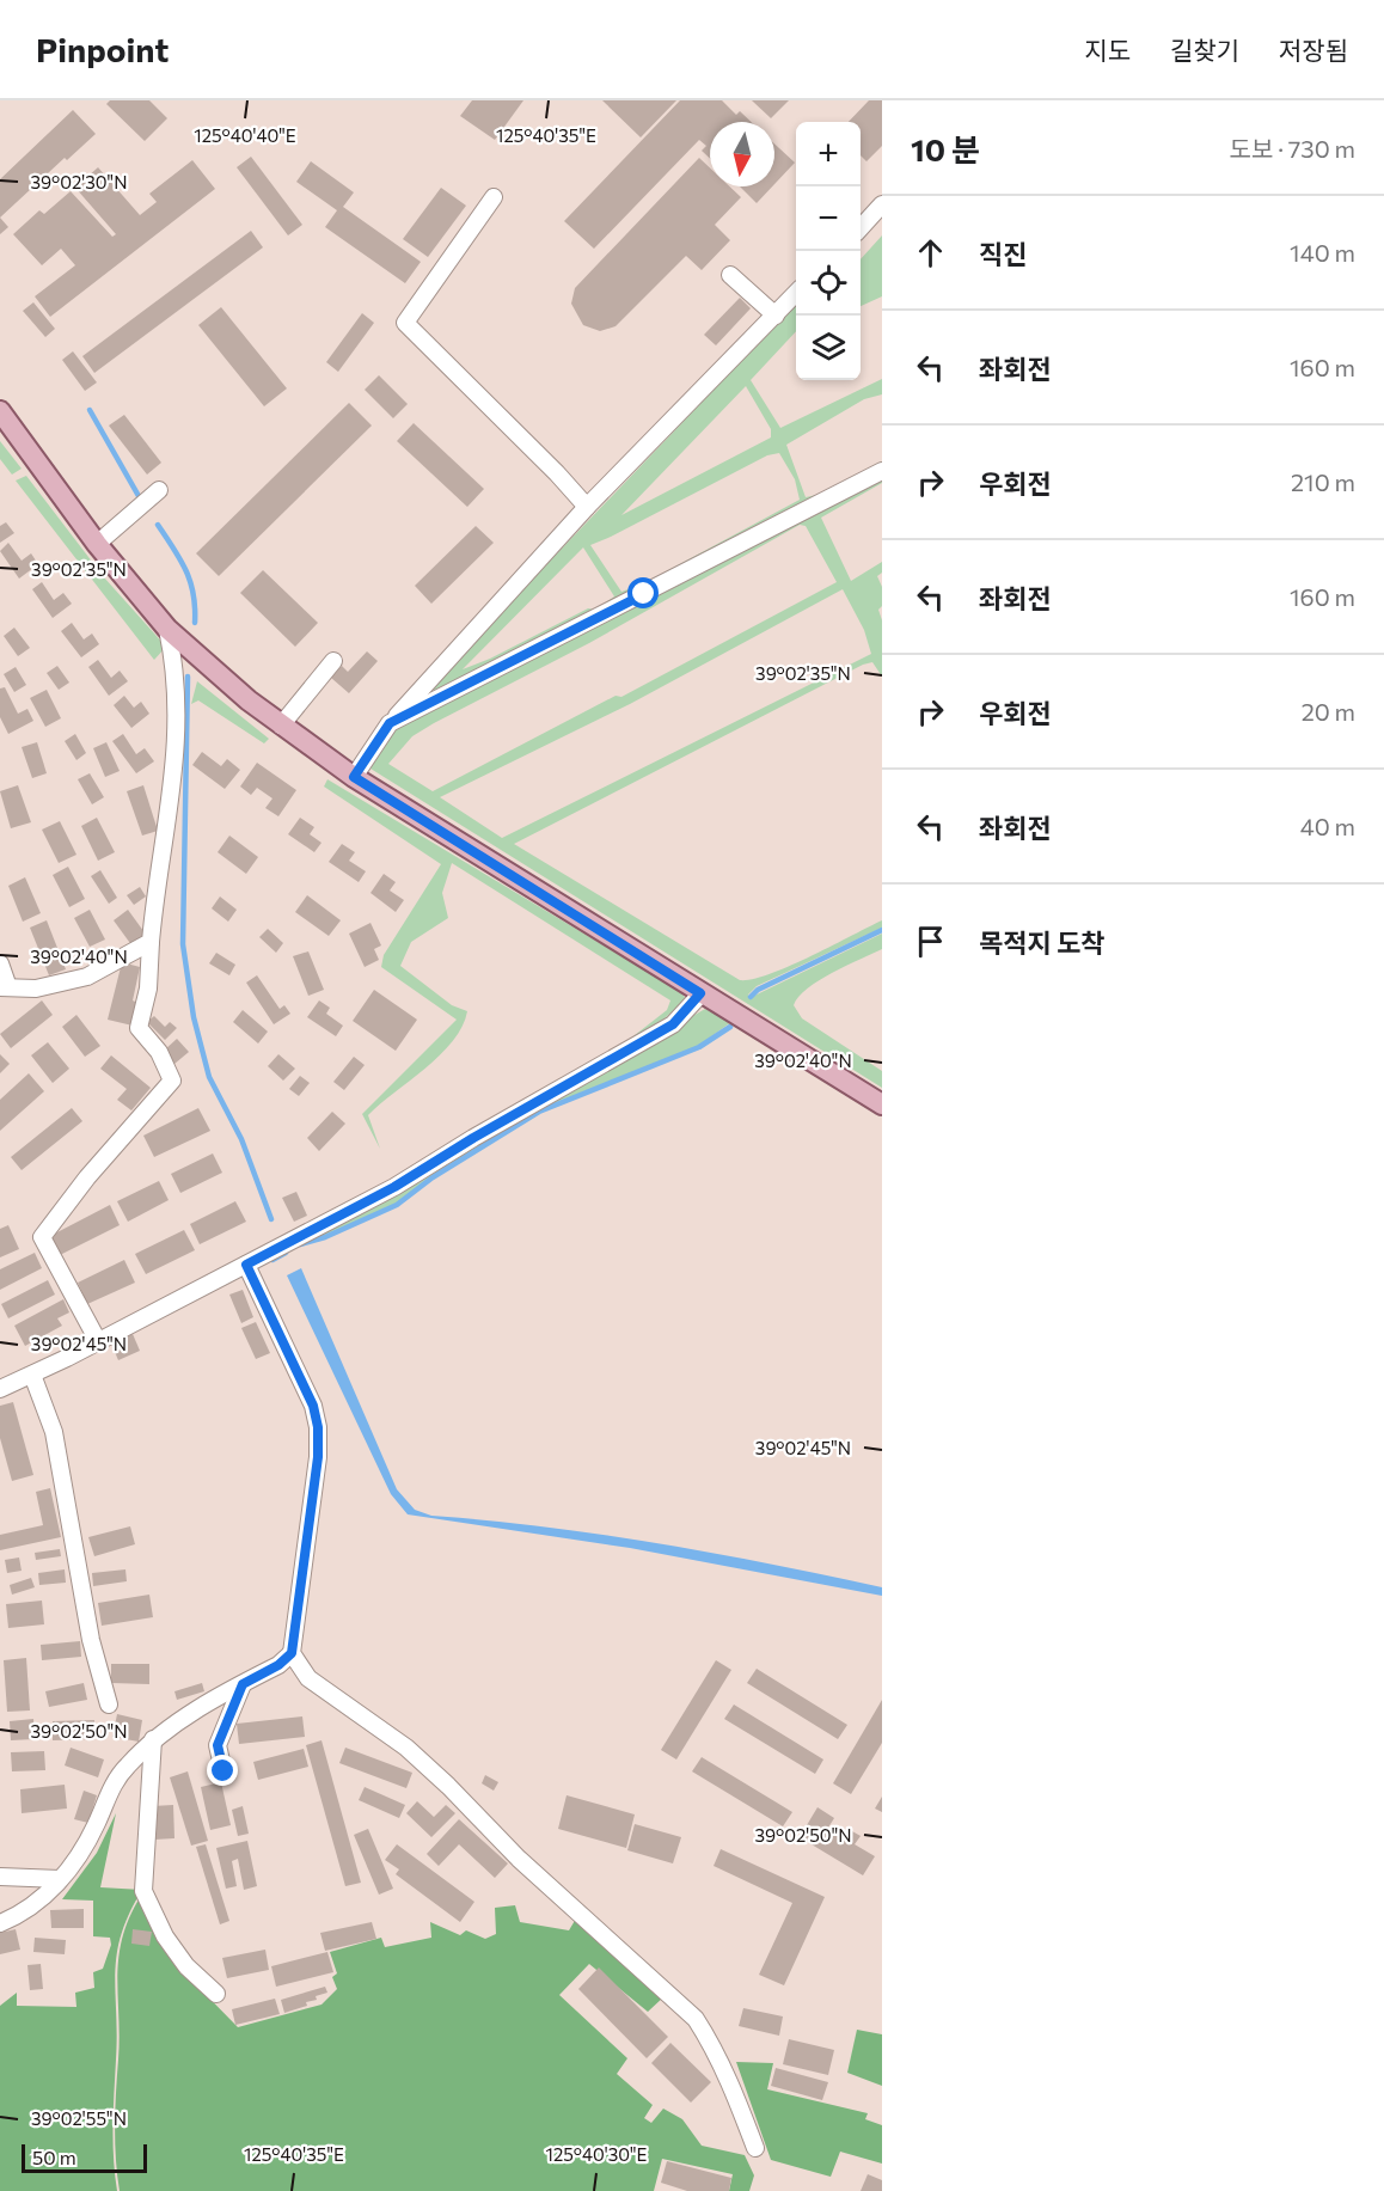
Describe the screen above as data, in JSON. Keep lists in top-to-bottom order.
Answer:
{
  "scale_bar": "50 m",
  "north": "bottom",
  "page": {
    "header": "Pinpoint",
    "nav": ["지도", "길찾기", "저장됨"],
    "heading": ["10 분", "도보 · 730 m"],
    "map_buttons": ["+", "−"],
    "list": [
      ["직진", "140 m"],
      ["좌회전", "160 m"],
      ["우회전", "210 m"],
      ["좌회전", "160 m"],
      ["우회전", "20 m"],
      ["좌회전", "40 m"],
      "목적지 도착"
    ],
    "scale": "50 m"
  },
  "coordinates": [
    "125°40'40\"E",
    "125°40'35\"E",
    "39°02'30\"N",
    "39°02'35\"N",
    "39°02'40\"N",
    "39°02'45\"N",
    "39°02'50\"N",
    "39°02'55\"N",
    "125°40'30\"E"
  ]
}
